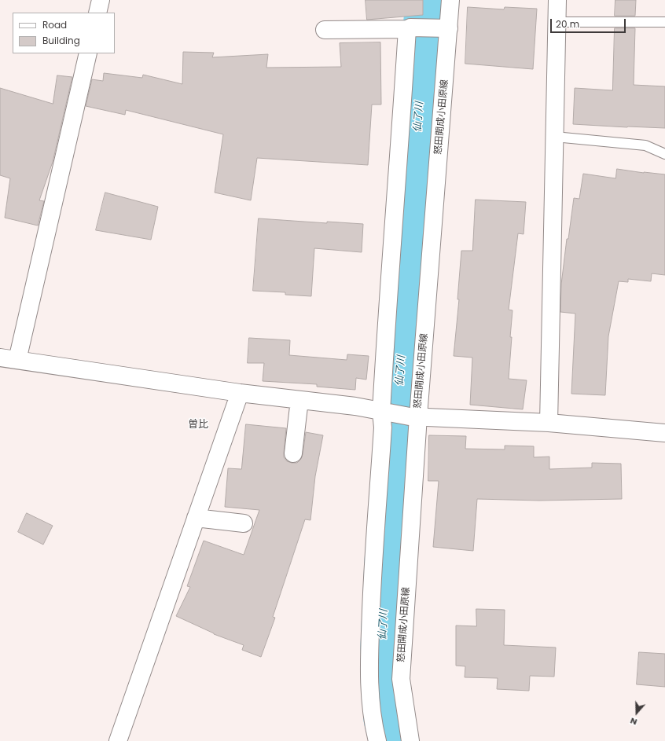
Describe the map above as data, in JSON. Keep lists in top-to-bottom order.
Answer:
{
  "streets": {
    "street": ["怒田開成小田原線"]
  },
  "districts": ["曽比"],
  "water": ["仙了川"],
  "legend": ["Road", "Building"],
  "scale_bar": "20 m",
  "north": "bottom"
}
